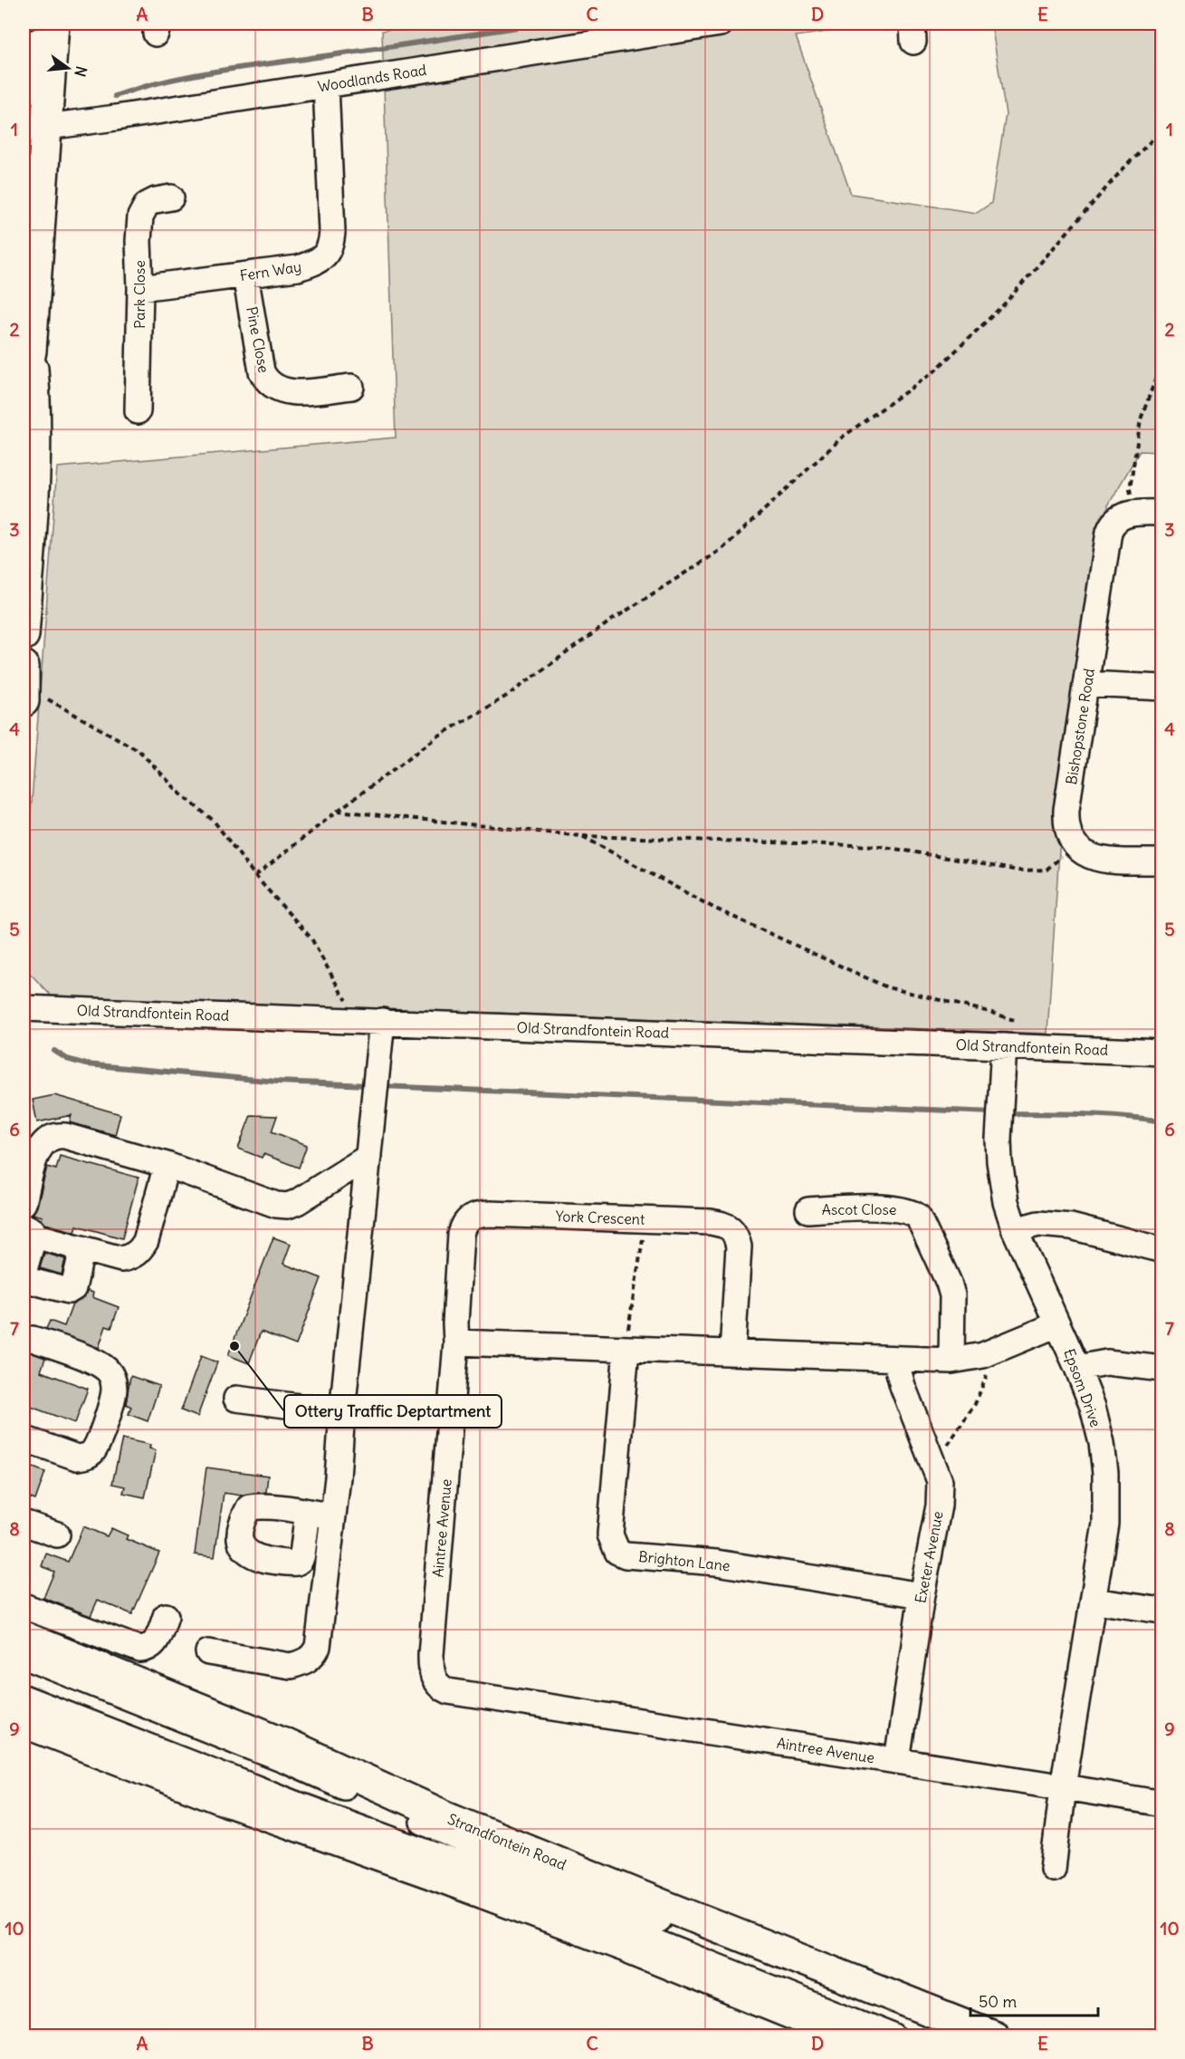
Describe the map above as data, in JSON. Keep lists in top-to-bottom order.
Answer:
{
  "streets": {
    "main road": ["Strandfontein Road"],
    "street": [
      "Woodlands Road",
      "Fern Way",
      "Park Close",
      "Pine Close",
      "Bishopstone Road",
      "Old Strandfontein Road",
      "Ascot Close",
      "York Crescent",
      "Epsom Drive",
      "Aintree Avenue",
      "Exeter Avenue",
      "Brighton Lane"
    ]
  },
  "crossings": [
    ["Woodlands Road", "Fern Way"],
    ["Fern Way", "Park Close"],
    ["Fern Way", "Pine Close"],
    ["Old Strandfontein Road", "Epsom Drive"],
    ["York Crescent", "Aintree Avenue"],
    ["Epsom Drive", "Aintree Avenue"],
    ["Aintree Avenue", "Exeter Avenue"],
    ["Exeter Avenue", "Brighton Lane"]
  ],
  "places": ["Ottery Traffic Deptartment"],
  "scale_bar": "50 m",
  "north": "right",
  "grid": {
    "columns": [
      "A",
      "B",
      "C",
      "D",
      "E"
    ],
    "rows": [
      "1",
      "2",
      "3",
      "4",
      "5",
      "6",
      "7",
      "8",
      "9",
      "10"
    ]
  }
}
